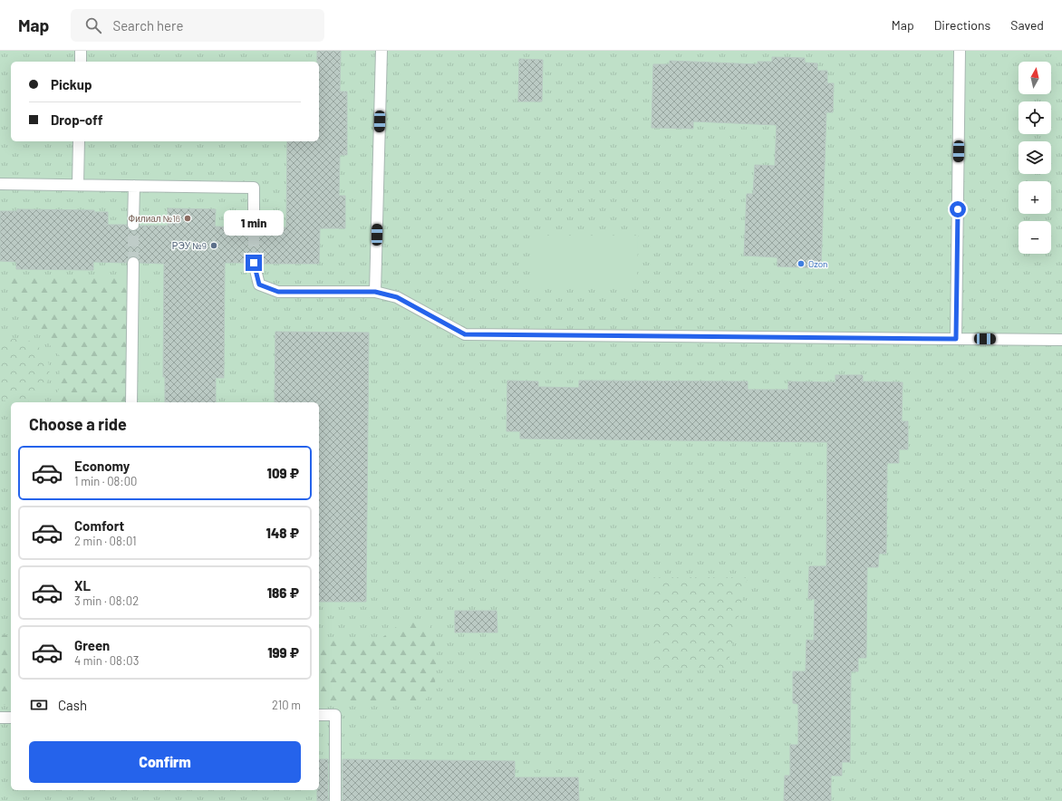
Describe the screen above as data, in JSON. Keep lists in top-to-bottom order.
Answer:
{
  "places": ["Филиал №16", "РЭУ №9", "Ozon"],
  "north": "top",
  "page": {
    "header": "Map",
    "search": "Search here",
    "nav": ["Map", "Directions", "Saved"],
    "map_buttons": ["+", "−"],
    "banner": ["Pickup", "Drop-off"],
    "bubble": "1 min",
    "heading": "Choose a ride",
    "list": [
      {
        "name": "Economy",
        "note": "1 min · 08:00",
        "value": "109 ₽"
      },
      {
        "name": "Comfort",
        "note": "2 min · 08:01",
        "value": "148 ₽"
      },
      {
        "name": "XL",
        "note": "3 min · 08:02",
        "value": "186 ₽"
      },
      {
        "name": "Green",
        "note": "4 min · 08:03",
        "value": "199 ₽"
      }
    ],
    "pay": ["Cash", "210 m"],
    "buttons": "Confirm"
  }
}
